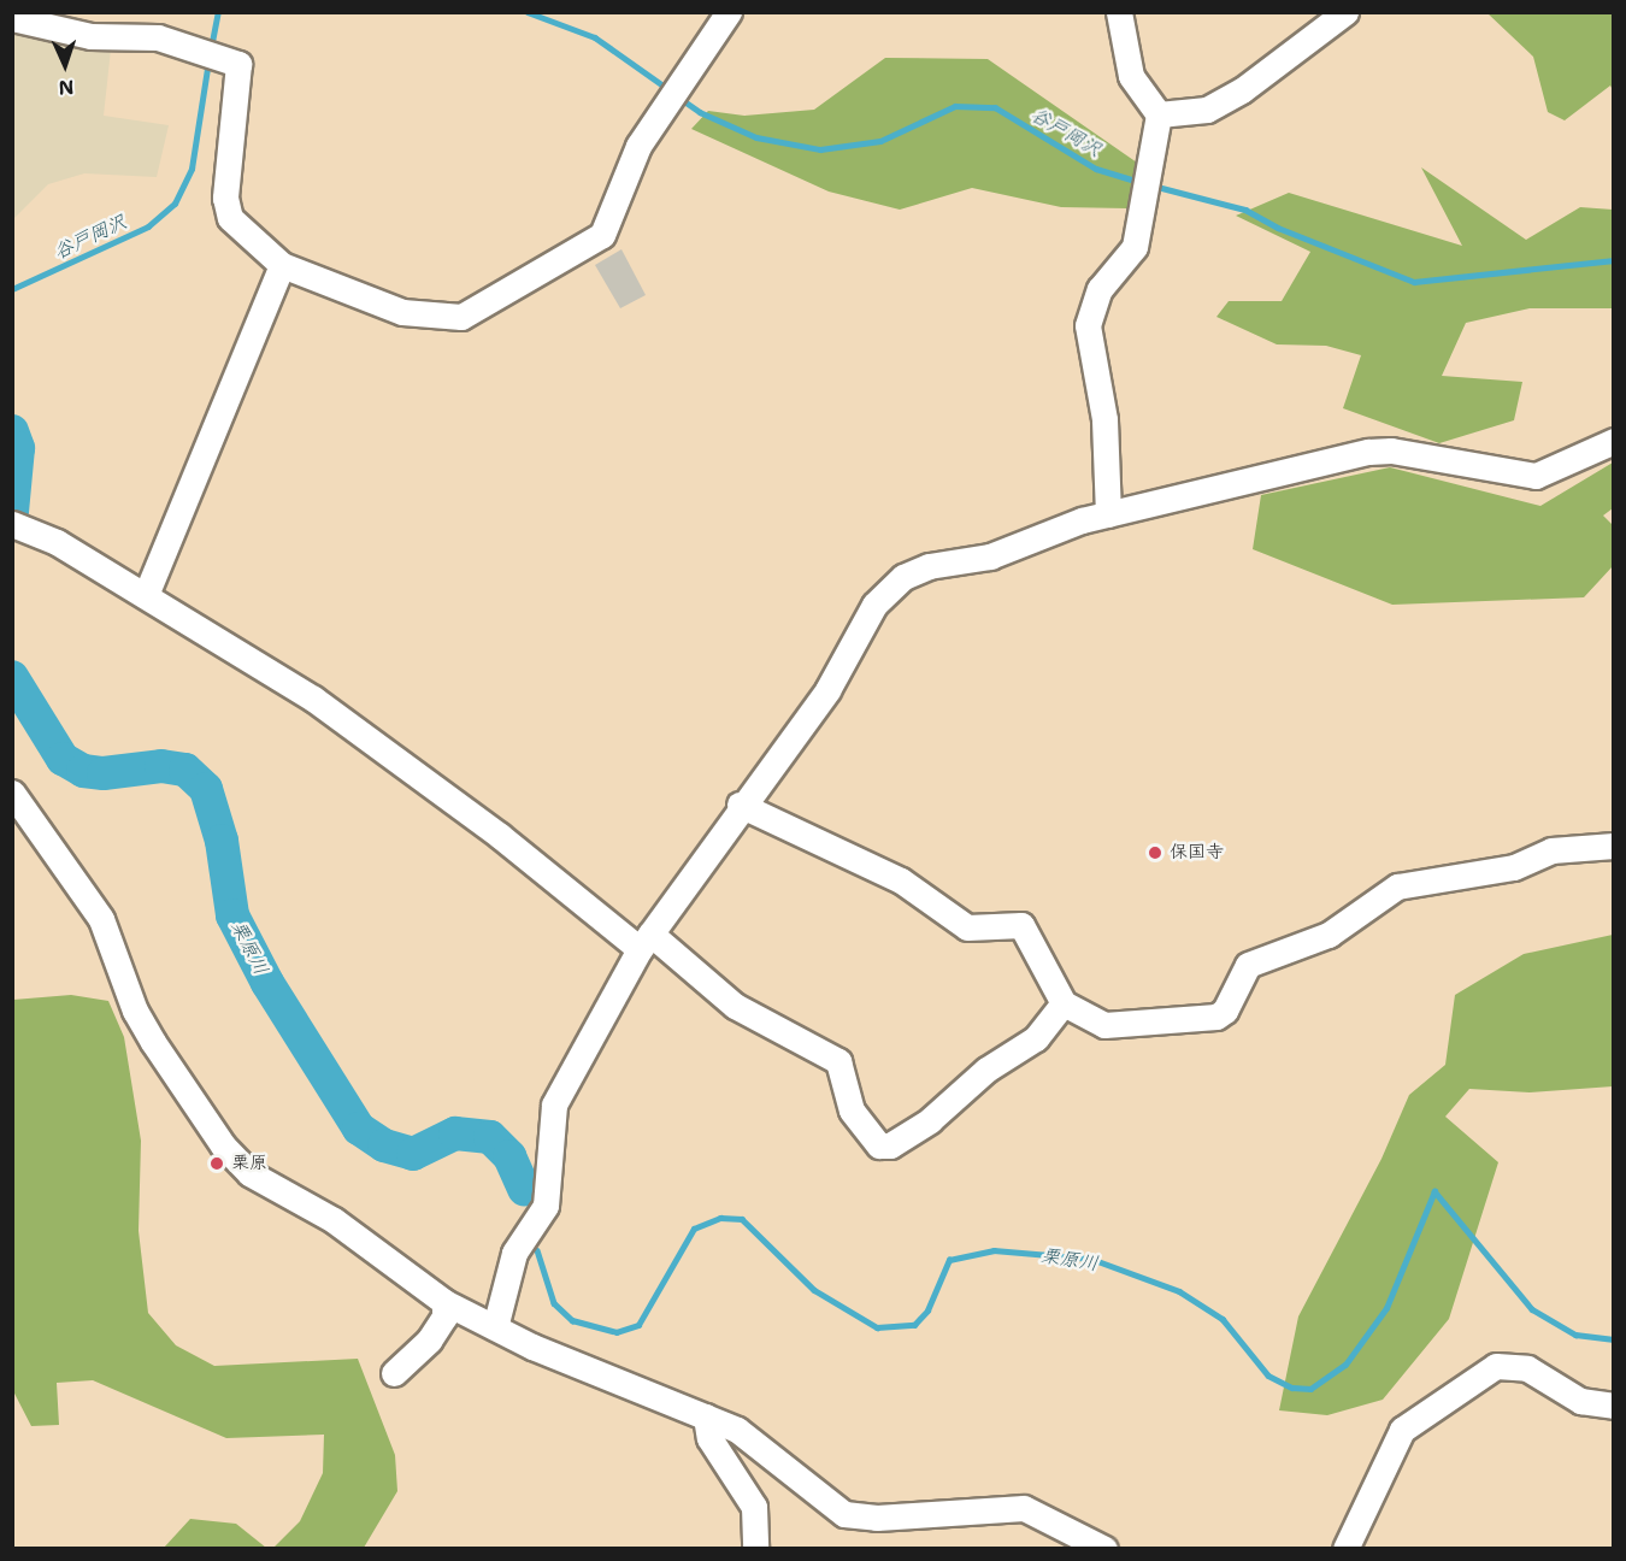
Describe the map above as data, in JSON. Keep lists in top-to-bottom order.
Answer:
{
  "water": ["谷戸岡沢", "栗原川"],
  "places": ["保国寺", "栗原"],
  "north": "bottom"
}
